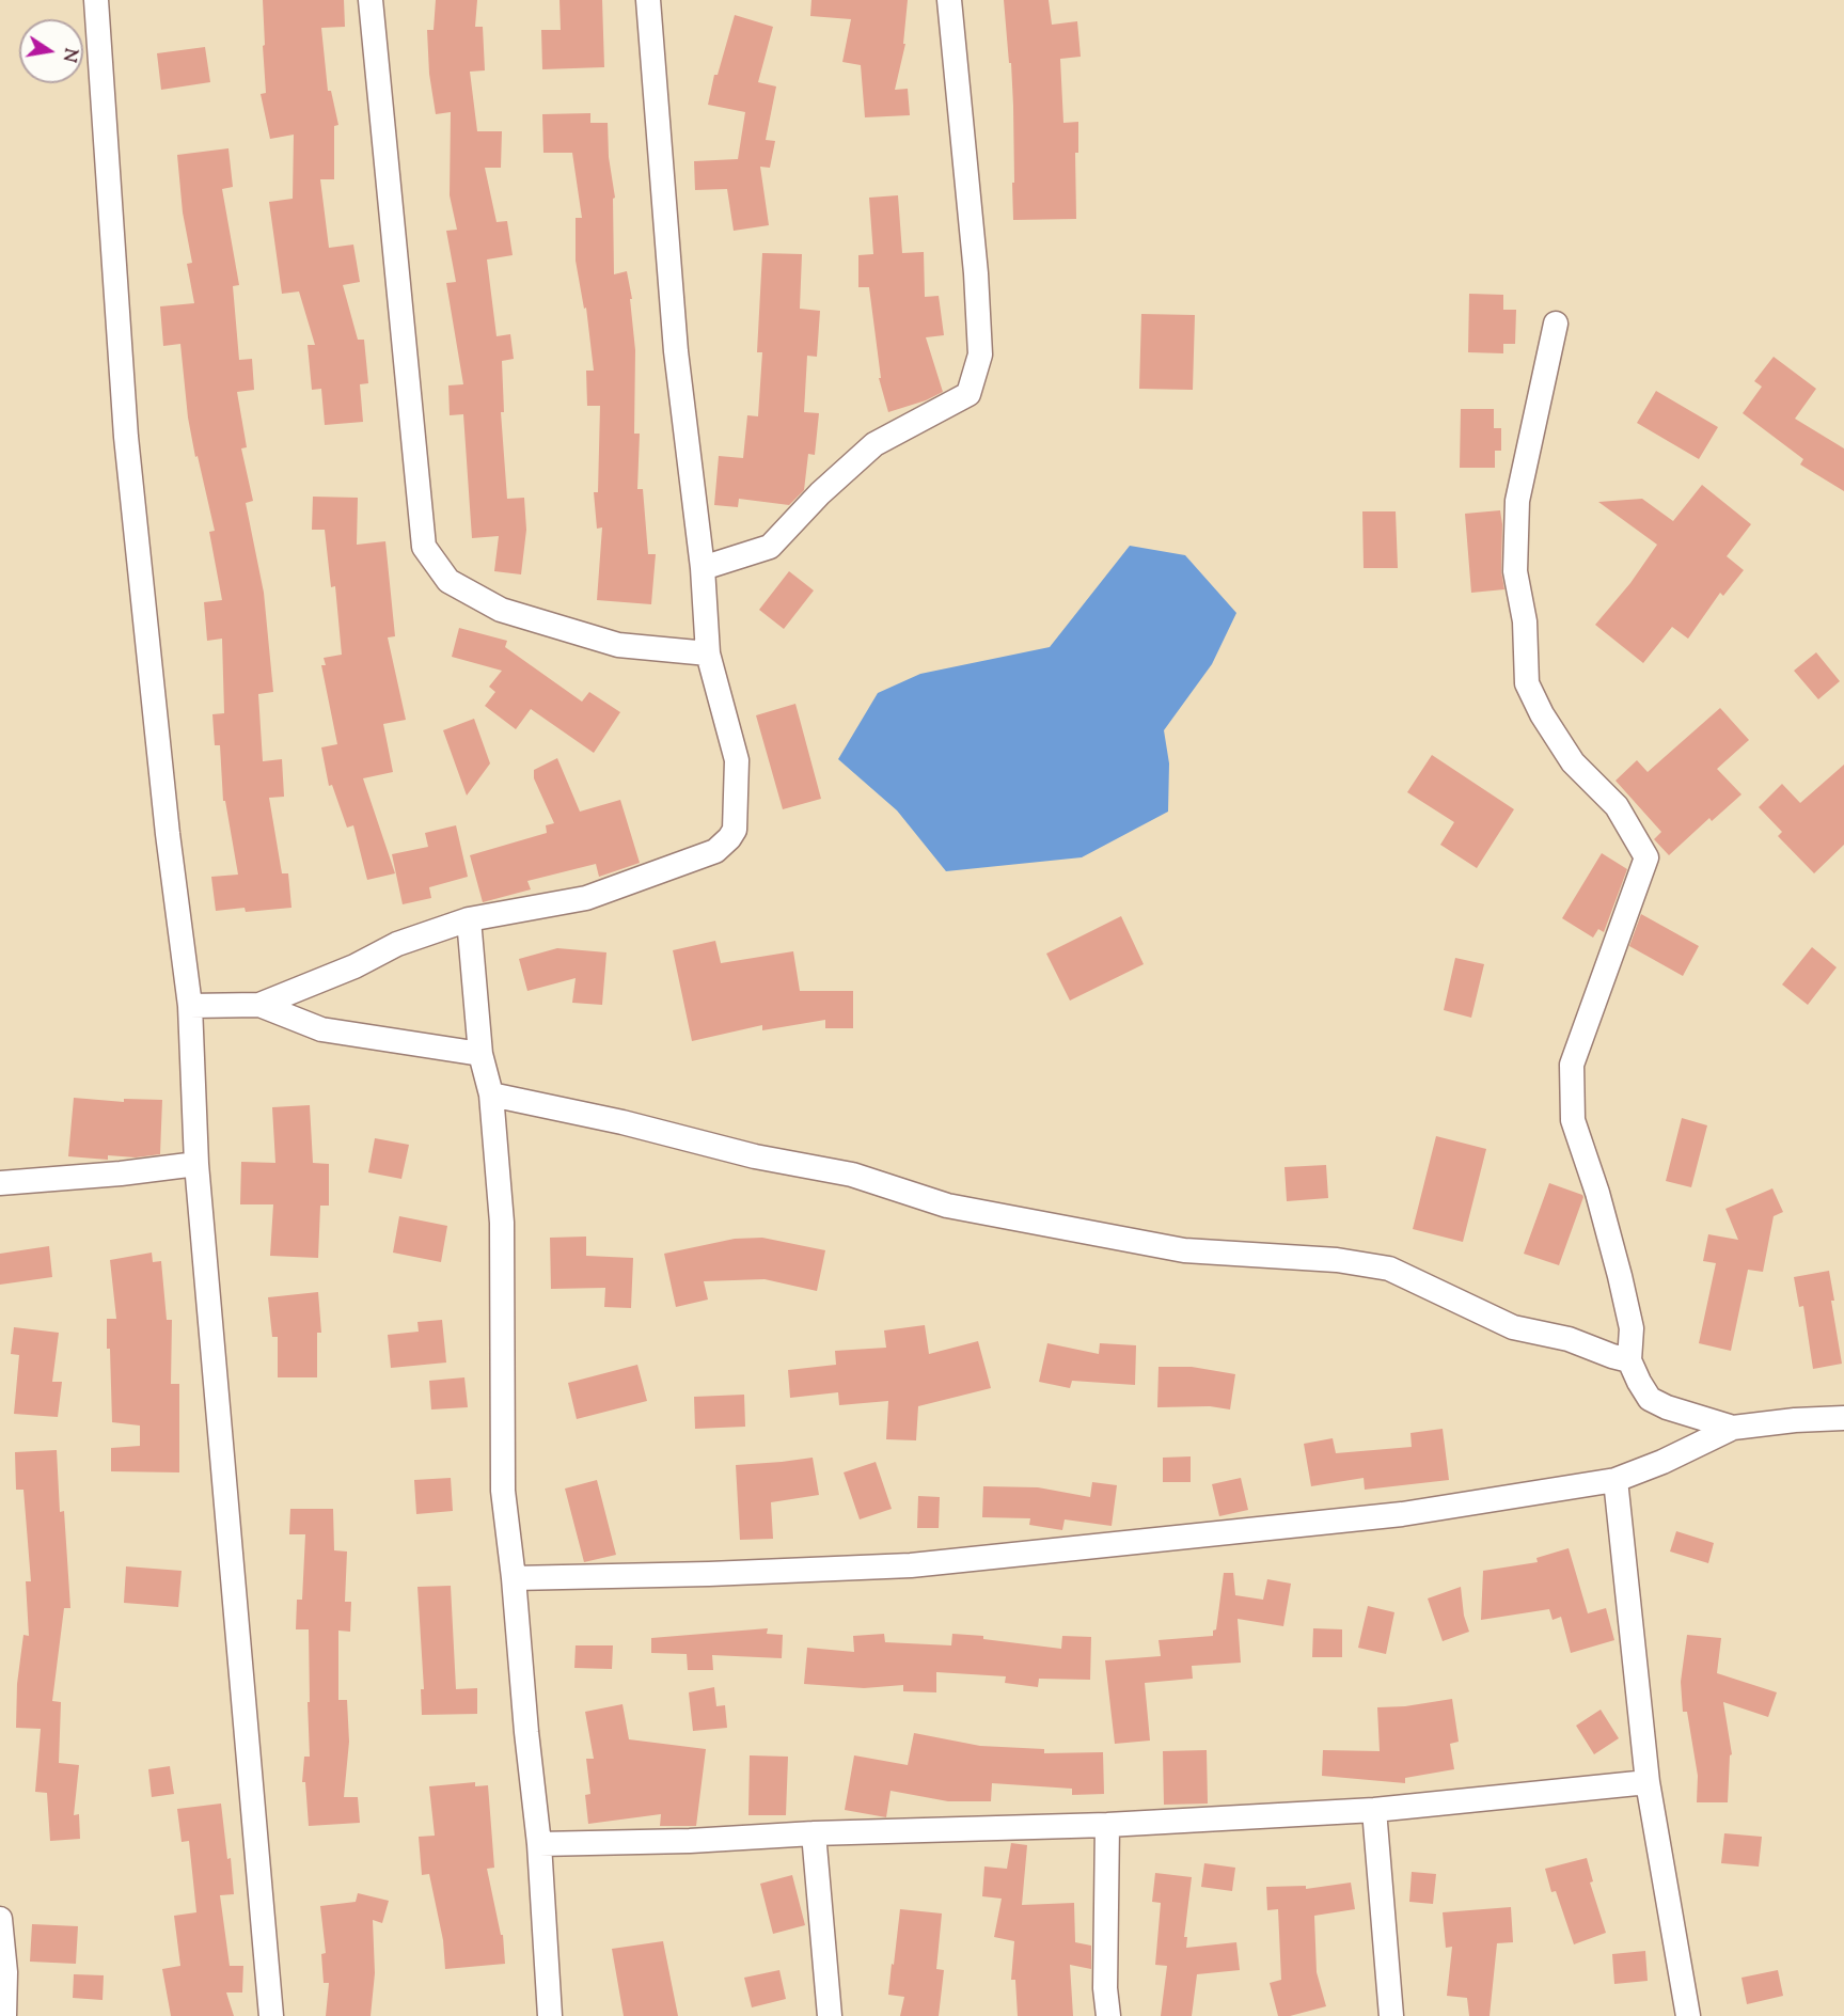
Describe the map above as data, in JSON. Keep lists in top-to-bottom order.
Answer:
{
  "north": "right"
}
